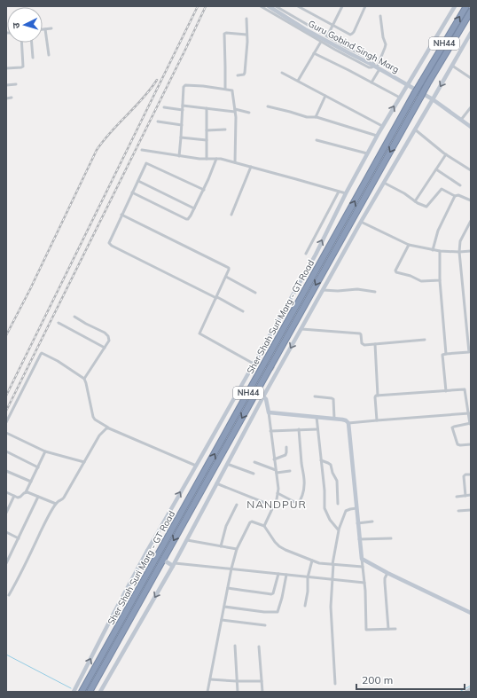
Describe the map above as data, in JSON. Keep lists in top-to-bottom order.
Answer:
{
  "streets": {
    "highway": ["NH44", "Sher Shah Suri Marg - GT Road"],
    "street": ["Guru Gobind Singh Marg"]
  },
  "crossings": [
    ["Guru Gobind Singh Marg", "Sher Shah Suri Marg - GT Road"]
  ],
  "districts": ["NANDPUR"],
  "scale_bar": "200 m",
  "north": "left"
}
